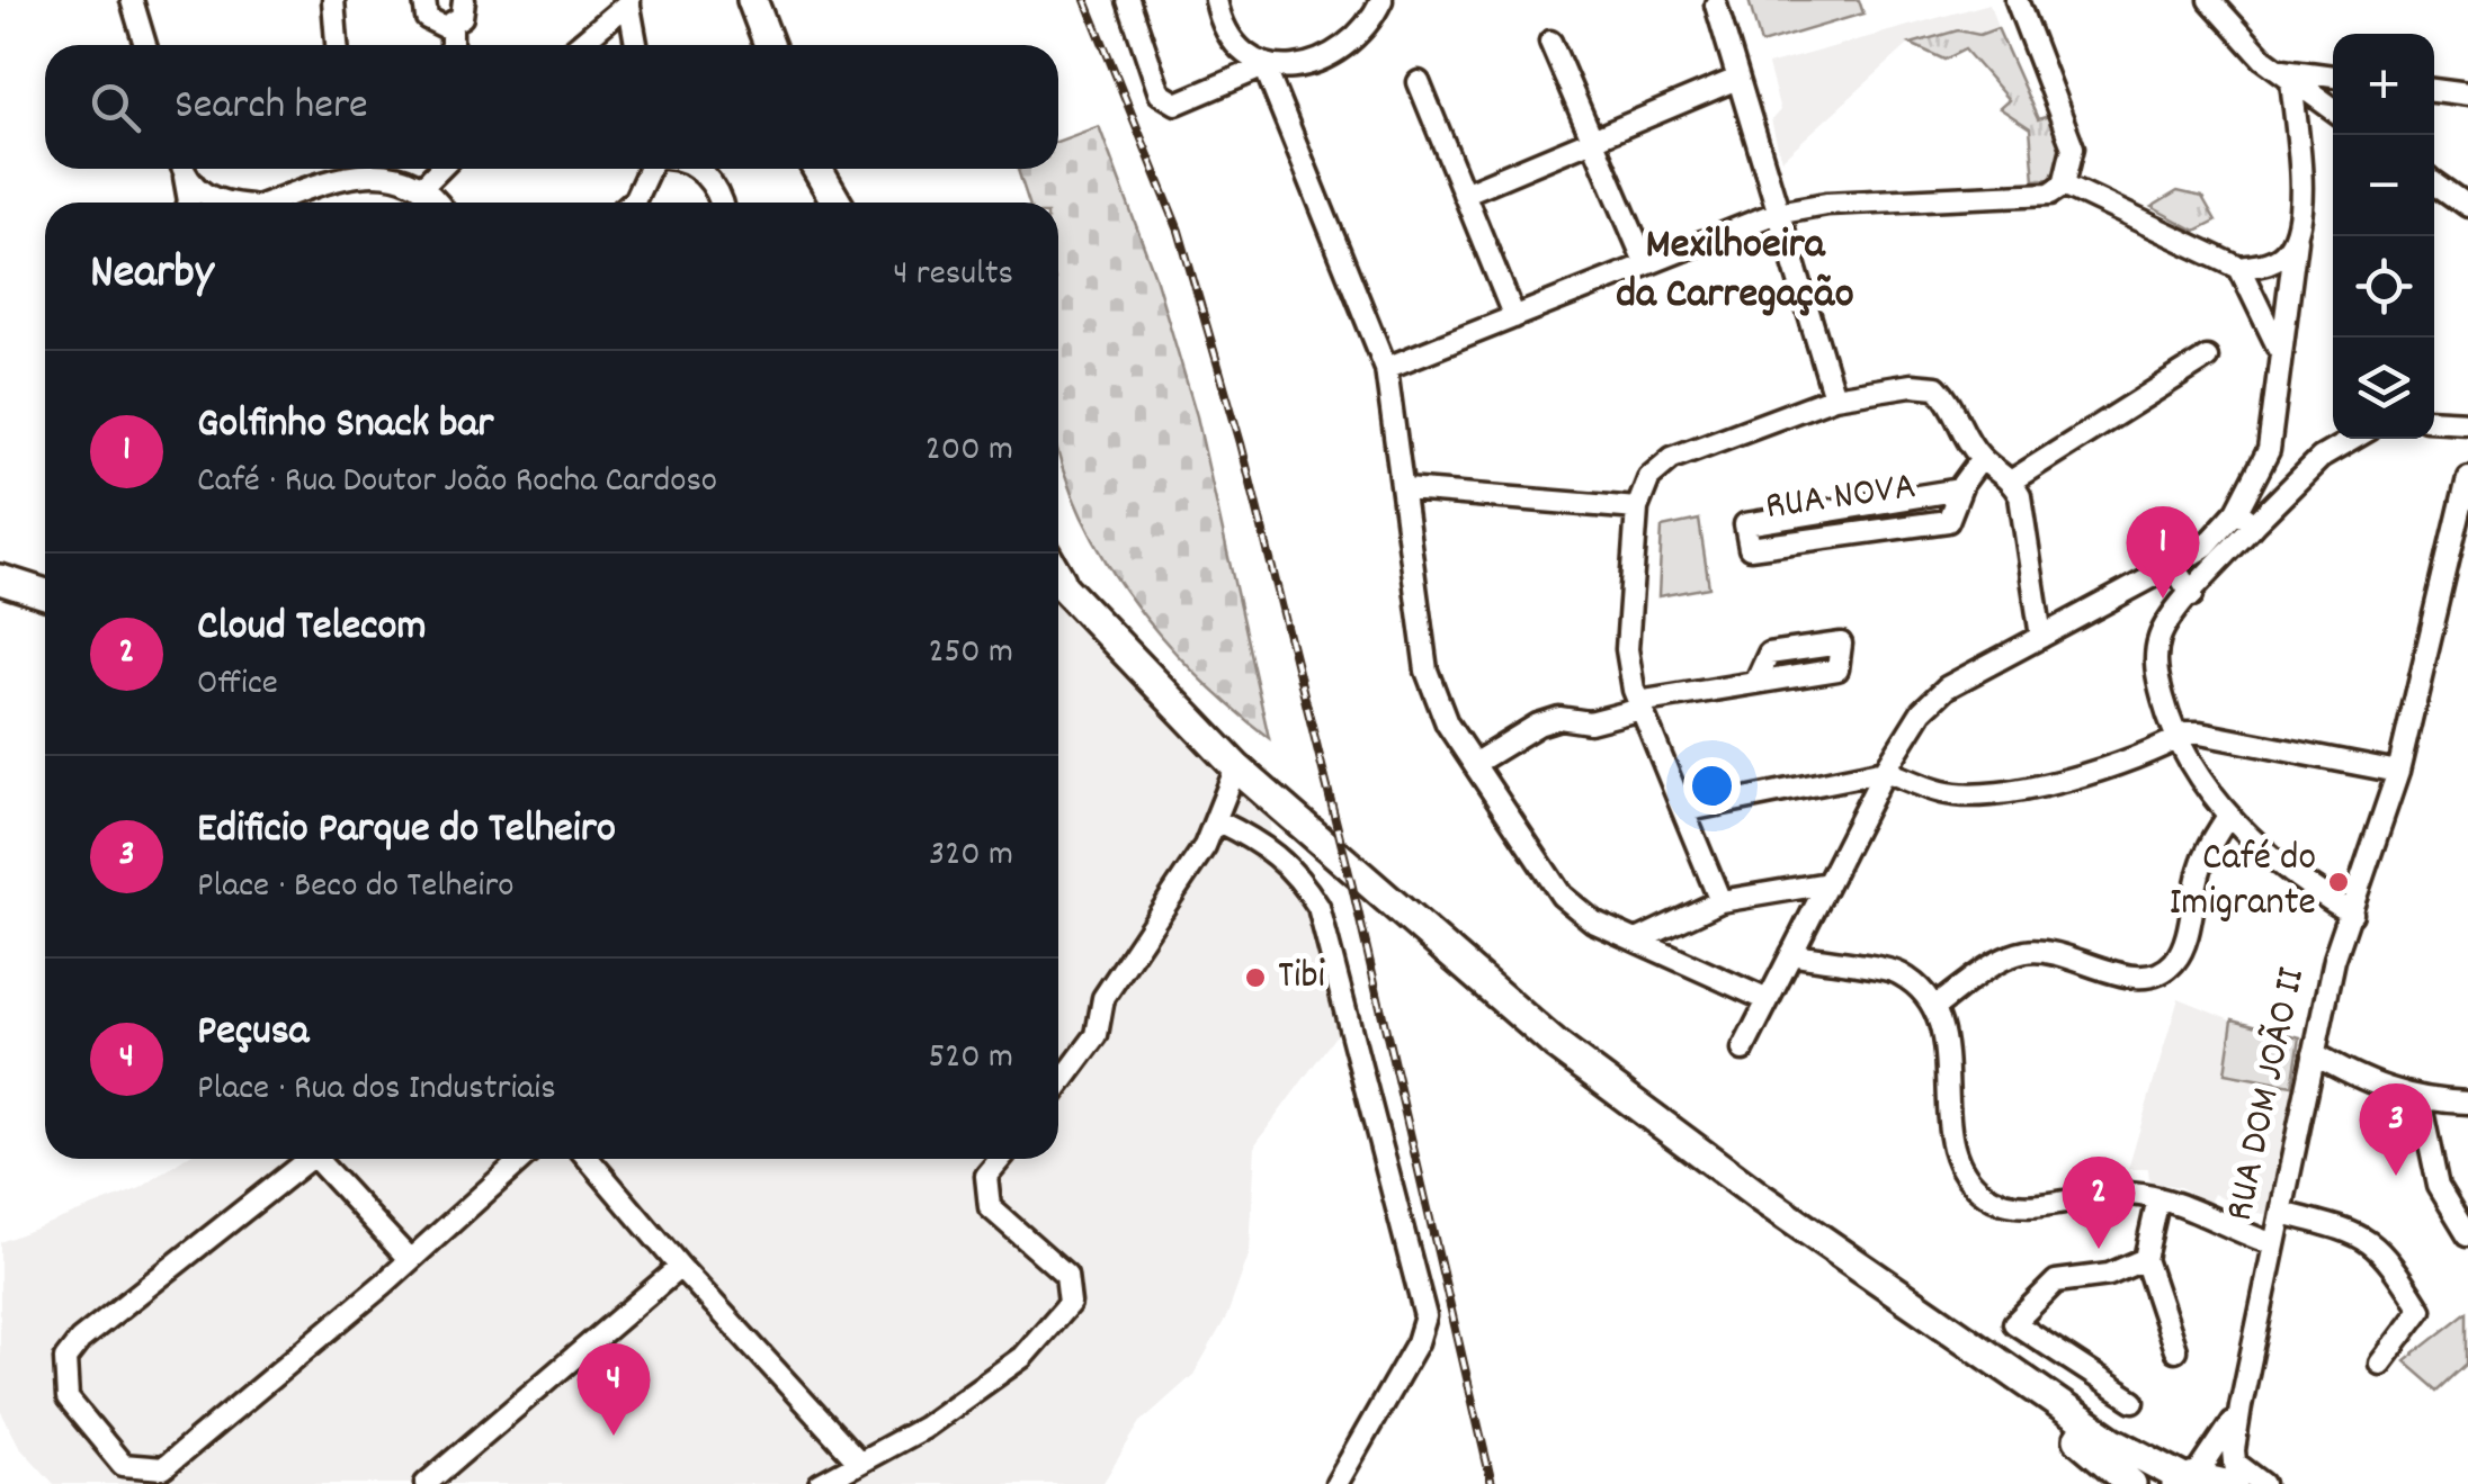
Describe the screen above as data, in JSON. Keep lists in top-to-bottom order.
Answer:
{
  "streets": {
    "street": ["RUA NOVA", "RUA DOM JOÃO II"]
  },
  "districts": ["Mexilhoeira da Carregação"],
  "places": ["Café do Imigrante", "Tibi"],
  "page": {
    "map_buttons": ["+", "−"],
    "search": "Search here",
    "heading": ["Nearby", "4 results"],
    "list": [
      {
        "mark": "1",
        "name": "Golfinho Snack bar",
        "note": "Café · Rua Doutor João Rocha Cardoso",
        "value": "200 m"
      },
      {
        "mark": "2",
        "name": "Cloud Telecom",
        "note": "Office",
        "value": "250 m"
      },
      {
        "mark": "3",
        "name": "Edificio Parque do Telheiro",
        "note": "Place · Beco do Telheiro",
        "value": "320 m"
      },
      {
        "mark": "4",
        "name": "Peçusa",
        "note": "Place · Rua dos Industriais",
        "value": "520 m"
      }
    ],
    "pins": [
      "1",
      "3",
      "2",
      "4"
    ]
  }
}
